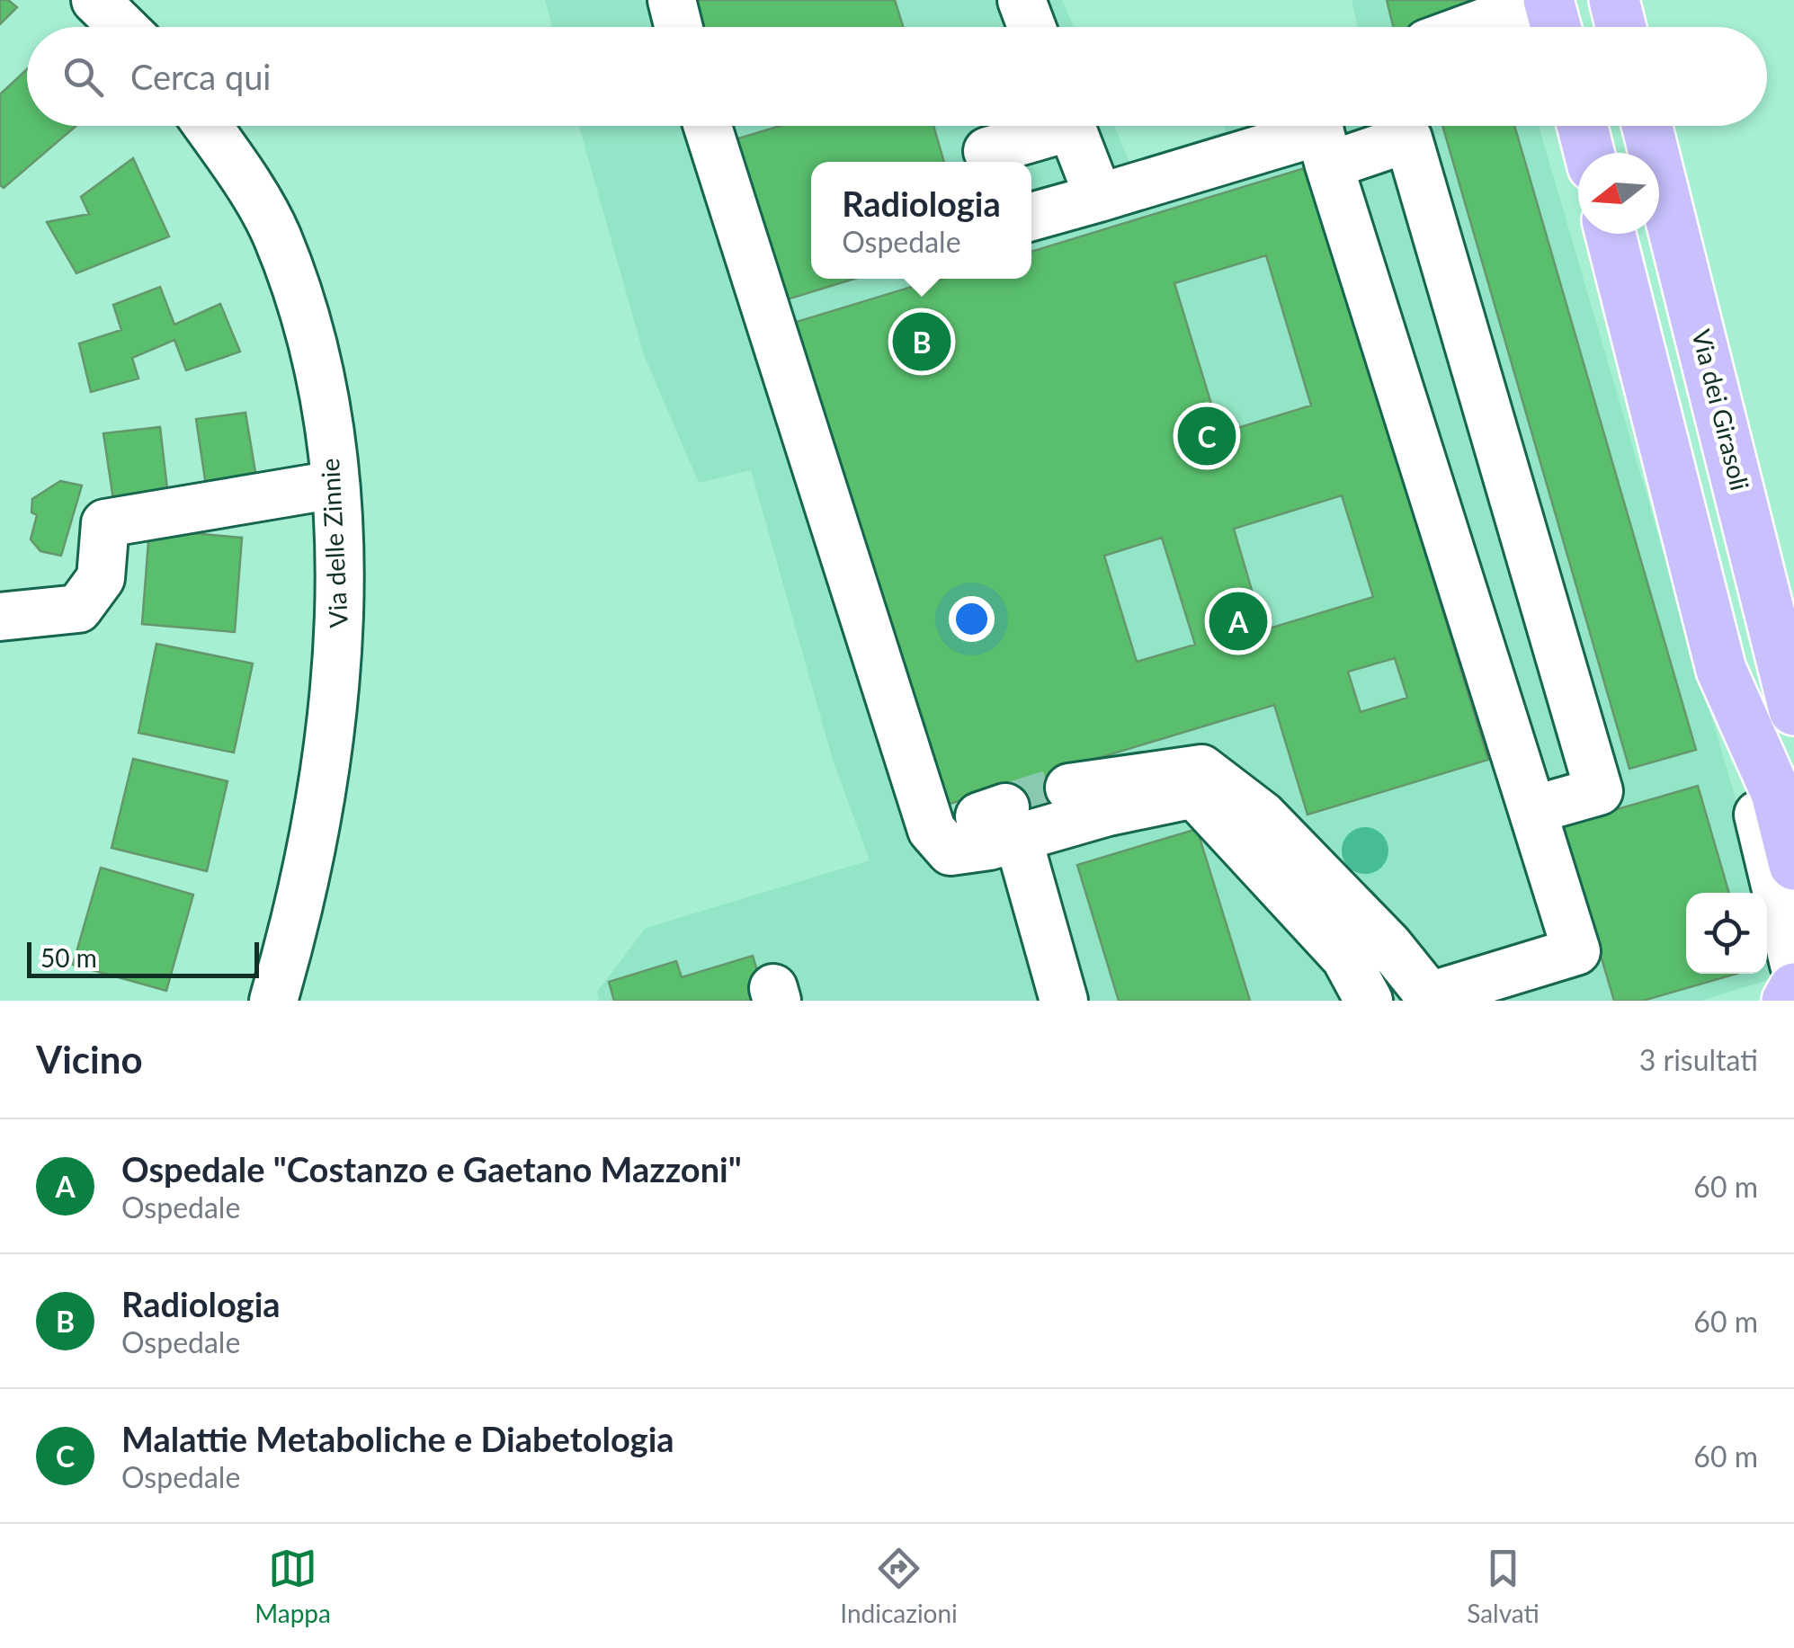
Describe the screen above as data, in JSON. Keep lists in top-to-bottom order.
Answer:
{
  "streets": {
    "main road": ["Via dei Girasoli"],
    "street": ["Via delle Zinnie"]
  },
  "scale_bar": "50 m",
  "north": "left",
  "page": {
    "search": "Cerca qui",
    "popup": ["Radiologia", "Ospedale"],
    "pins": ["B", "C", "A"],
    "scale": "50 m",
    "heading": ["Vicino", "3 risultati"],
    "list": [
      {
        "mark": "A",
        "name": "Ospedale \"Costanzo e Gaetano Mazzoni\"",
        "note": "Ospedale",
        "value": "60 m"
      },
      {
        "mark": "B",
        "name": "Radiologia",
        "note": "Ospedale",
        "value": "60 m"
      },
      {
        "mark": "C",
        "name": "Malattie Metaboliche e Diabetologia",
        "note": "Ospedale",
        "value": "60 m"
      }
    ],
    "nav": ["Mappa", "Indicazioni", "Salvati"]
  }
}
